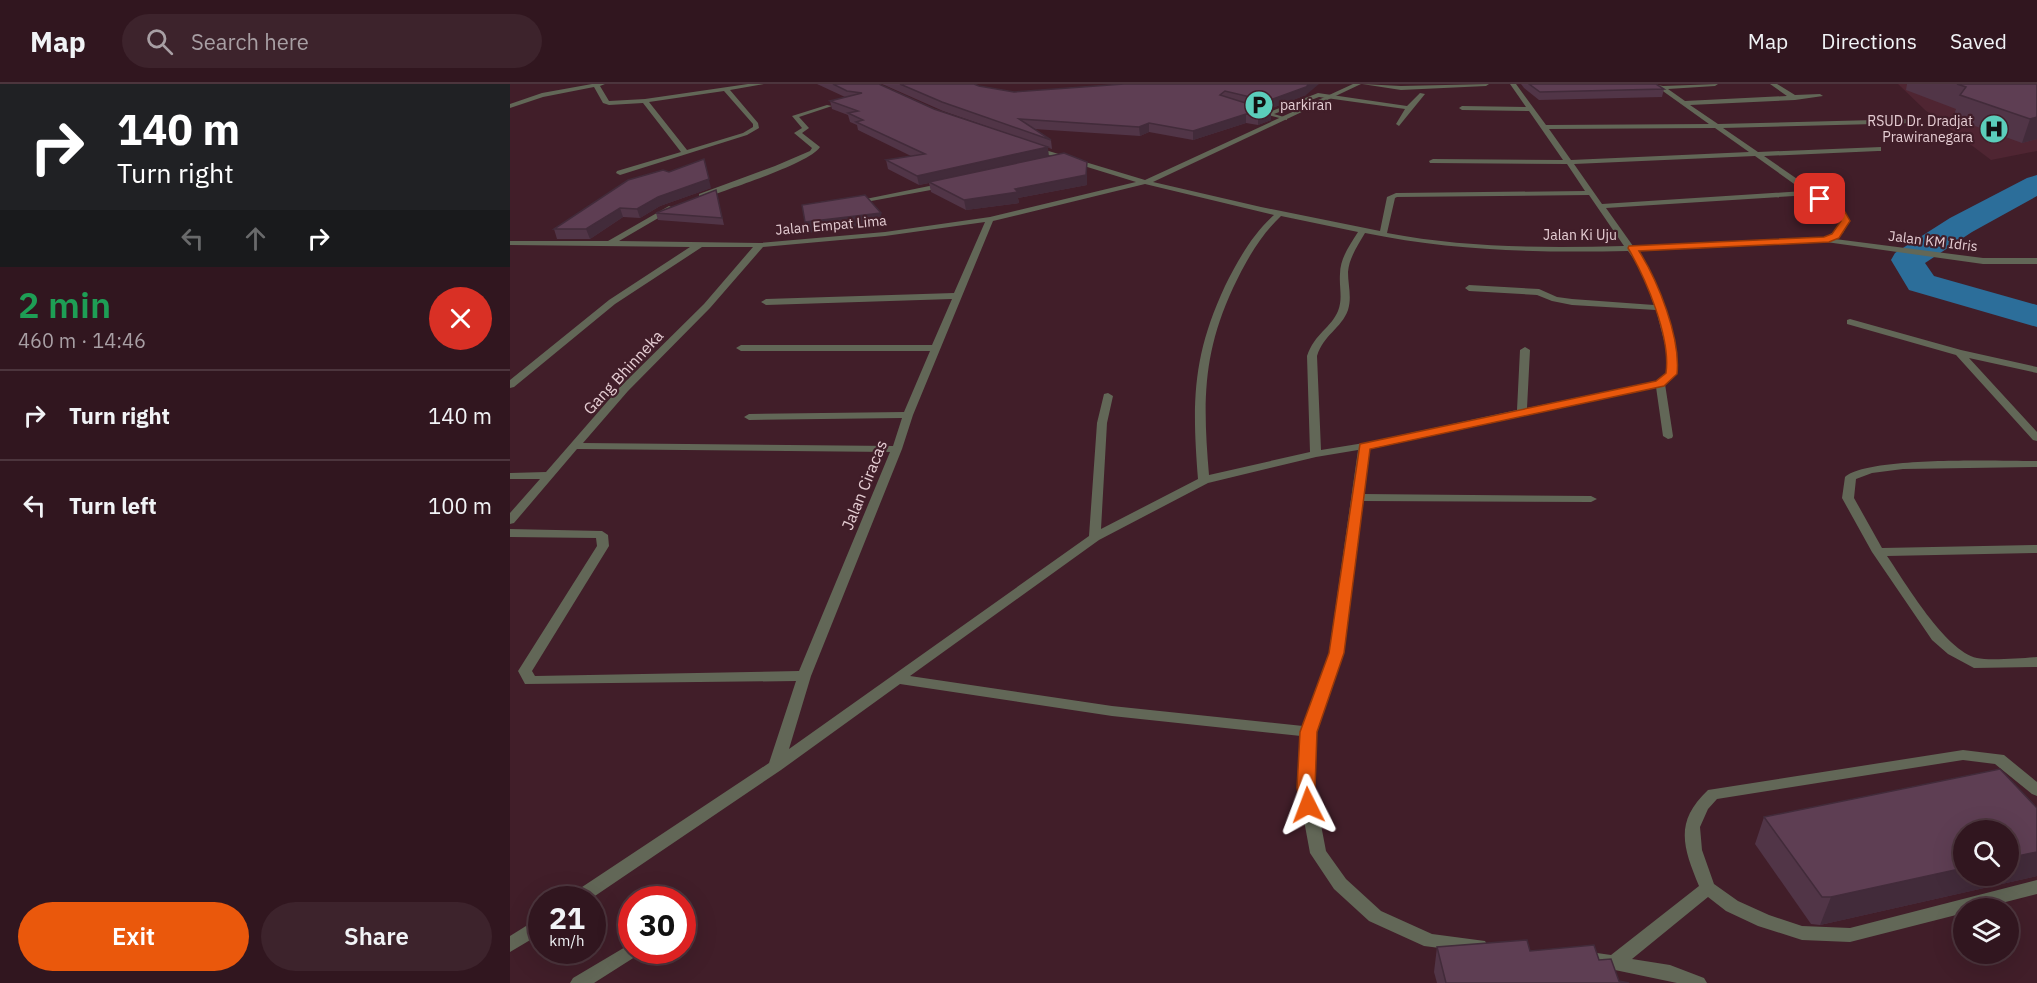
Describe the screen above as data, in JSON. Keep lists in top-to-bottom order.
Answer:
{
  "streets": {
    "street": [
      "Jalan Empat Lima",
      "Jalan Ki Uju",
      "Jalan KM Idris",
      "Gang Bhinneka",
      "Jalan Ciracas"
    ]
  },
  "crossings": [
    ["Jalan Empat Lima", "Jalan Ki Uju"],
    ["Jalan Empat Lima", "Gang Bhinneka"],
    ["Jalan Empat Lima", "Jalan Ciracas"],
    ["Jalan Ki Uju", "Jalan KM Idris"]
  ],
  "places": {
    "parking": ["parkiran"],
    "hospital": ["RSUD Dr. Dradjat Prawiranegara"]
  },
  "page": {
    "header": "Map",
    "search": "Search here",
    "nav": ["Map", "Directions", "Saved"],
    "turn": ["140 m", "Turn right"],
    "heading": ["2 min", "460 m · 14:46"],
    "list": [
      {
        "name": "Turn right",
        "value": "140 m"
      },
      {
        "name": "Turn left",
        "value": "100 m"
      }
    ],
    "speed": "21 km/h",
    "limit": "30",
    "buttons": ["Exit", "Share"]
  }
}
